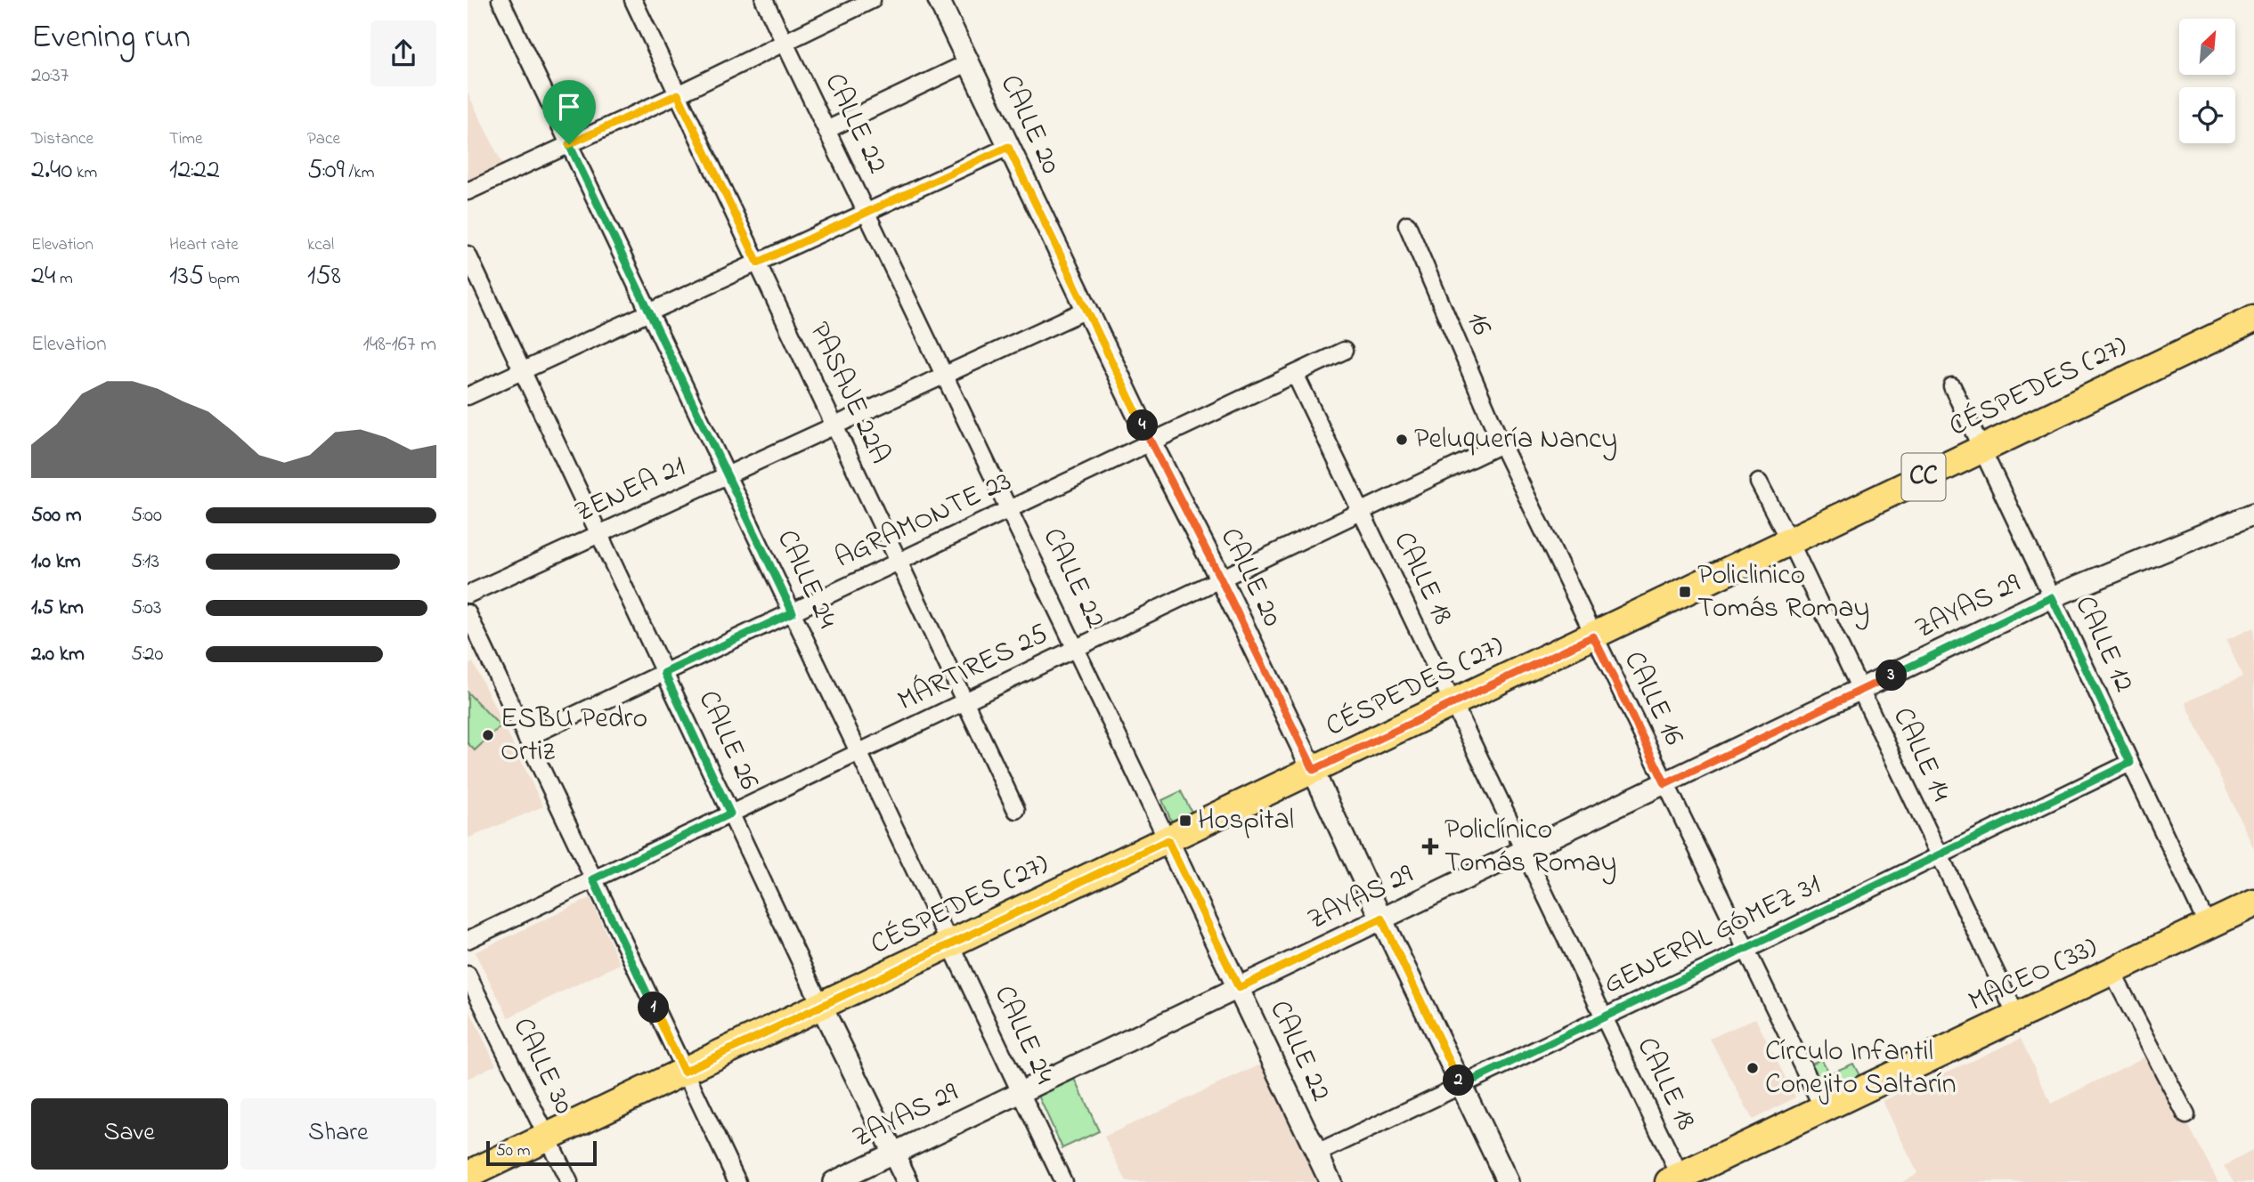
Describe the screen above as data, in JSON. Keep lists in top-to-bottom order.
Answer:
{
  "streets": {
    "main road": ["CÉSPEDES (27)", "CC", "MACEO (33)"],
    "street": [
      "CALLE 22",
      "CALLE 20",
      "16",
      "PASAJE 22A",
      "ZENEA 21",
      "AGRAMONTE 23",
      "CALLE 18",
      "CALLE 24",
      "ZAYAS 29",
      "CALLE 12",
      "MÁRTIRES 25",
      "CALLE 16",
      "CALLE 26",
      "CALLE 14",
      "GENERAL GÓMEZ 31",
      "CALLE 30"
    ]
  },
  "crossings": [
    ["CALLE 22", "CÉSPEDES (27)"],
    ["CALLE 22", "ZENEA 21"],
    ["CALLE 22", "AGRAMONTE 23"],
    ["CALLE 22", "ZAYAS 29"],
    ["CALLE 22", "MÁRTIRES 25"],
    ["CALLE 22", "GENERAL GÓMEZ 31"],
    ["CALLE 20", "CÉSPEDES (27)"],
    ["CALLE 20", "ZENEA 21"],
    ["CALLE 20", "AGRAMONTE 23"],
    ["CALLE 20", "ZAYAS 29"],
    ["CALLE 20", "MÁRTIRES 25"],
    ["CALLE 20", "GENERAL GÓMEZ 31"],
    ["16", "MÁRTIRES 25"],
    ["16", "CALLE 16"],
    ["CÉSPEDES (27)", "CALLE 18"],
    ["CÉSPEDES (27)", "CALLE 24"],
    ["CÉSPEDES (27)", "CALLE 12"],
    ["CÉSPEDES (27)", "CALLE 16"],
    ["CÉSPEDES (27)", "CALLE 26"],
    ["CÉSPEDES (27)", "CALLE 14"],
    ["CÉSPEDES (27)", "CALLE 30"],
    ["PASAJE 22A", "ZENEA 21"],
    ["PASAJE 22A", "AGRAMONTE 23"],
    ["PASAJE 22A", "MÁRTIRES 25"],
    ["ZENEA 21", "CALLE 24"],
    ["ZENEA 21", "CALLE 26"],
    ["AGRAMONTE 23", "CALLE 18"],
    ["AGRAMONTE 23", "CALLE 24"],
    ["AGRAMONTE 23", "CALLE 26"],
    ["CALLE 18", "ZAYAS 29"],
    ["CALLE 18", "MÁRTIRES 25"],
    ["CALLE 18", "GENERAL GÓMEZ 31"],
    ["CALLE 18", "MACEO (33)"],
    ["CALLE 24", "ZAYAS 29"],
    ["CALLE 24", "MÁRTIRES 25"],
    ["ZAYAS 29", "CALLE 12"],
    ["ZAYAS 29", "CALLE 16"],
    ["ZAYAS 29", "CALLE 26"],
    ["ZAYAS 29", "CALLE 14"],
    ["CALLE 12", "GENERAL GÓMEZ 31"],
    ["CALLE 12", "MACEO (33)"],
    ["MÁRTIRES 25", "CALLE 16"],
    ["MÁRTIRES 25", "CALLE 26"],
    ["CALLE 16", "GENERAL GÓMEZ 31"],
    ["CALLE 16", "MACEO (33)"],
    ["CALLE 14", "GENERAL GÓMEZ 31"],
    ["CALLE 14", "MACEO (33)"]
  ],
  "places": {
    "other": ["Peluquería Nancy", "ESBU Pedro Ortiz", "Círculo Infantil Conejito Saltarín"],
    "transit": ["Policlinico Tomás Romay", "Hospital"],
    "health": ["Policlínico Tomás Romay"]
  },
  "scale_bar": "50 m",
  "north": "top right",
  "page": {
    "heading": ["Evening run", "20:37"],
    "stats": [
      ["Distance", "2.40 km"],
      ["Time", "12:22"],
      ["Pace", "5:09 /km"],
      ["Elevation", "24 m"],
      ["Heart rate", "135 bpm"],
      ["kcal", "158"]
    ],
    "chart": ["Elevation", "148–167 m"],
    "pins": [
      "4",
      "3",
      "1",
      "2"
    ],
    "list": [
      {
        "name": "500 m",
        "note": "5:00"
      },
      {
        "name": "1.0 km",
        "note": "5:13"
      },
      {
        "name": "1.5 km",
        "note": "5:03"
      },
      {
        "name": "2.0 km",
        "note": "5:20"
      }
    ],
    "buttons": ["Save", "Share"],
    "scale": "50 m"
  }
}
